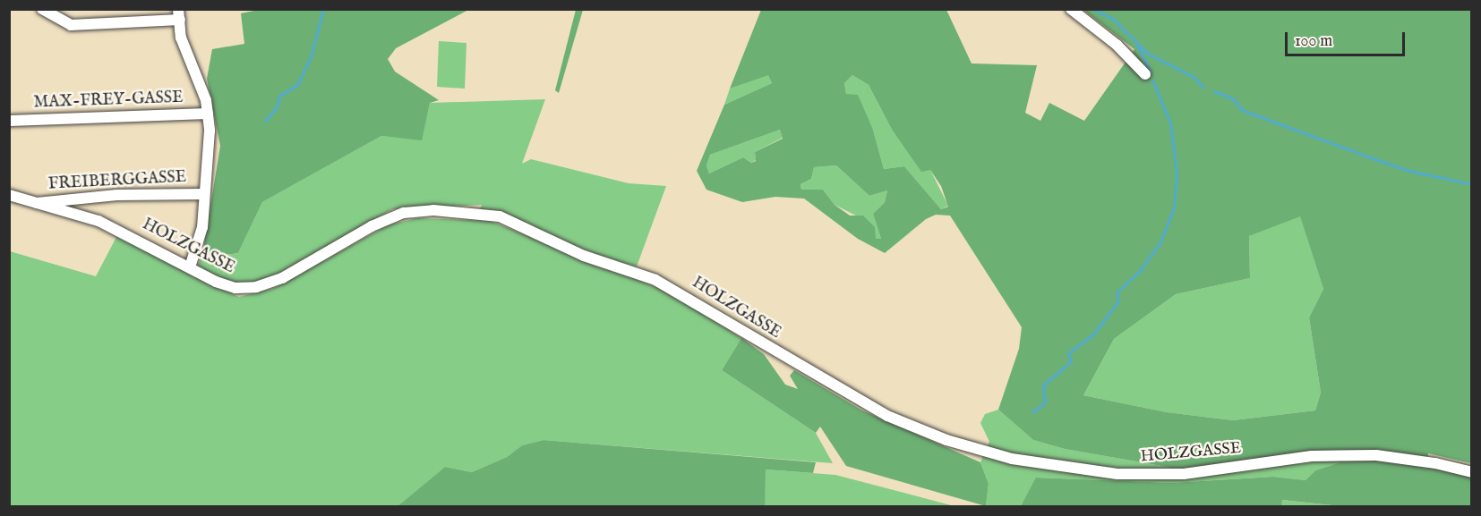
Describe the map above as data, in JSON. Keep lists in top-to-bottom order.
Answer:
{
  "streets": {
    "street": ["MAX-FREY-GASSE", "FREIBERGGASSE", "HOLZGASSE"]
  },
  "crossings": [
    ["FREIBERGGASSE", "HOLZGASSE"]
  ],
  "scale_bar": "100 m"
}
